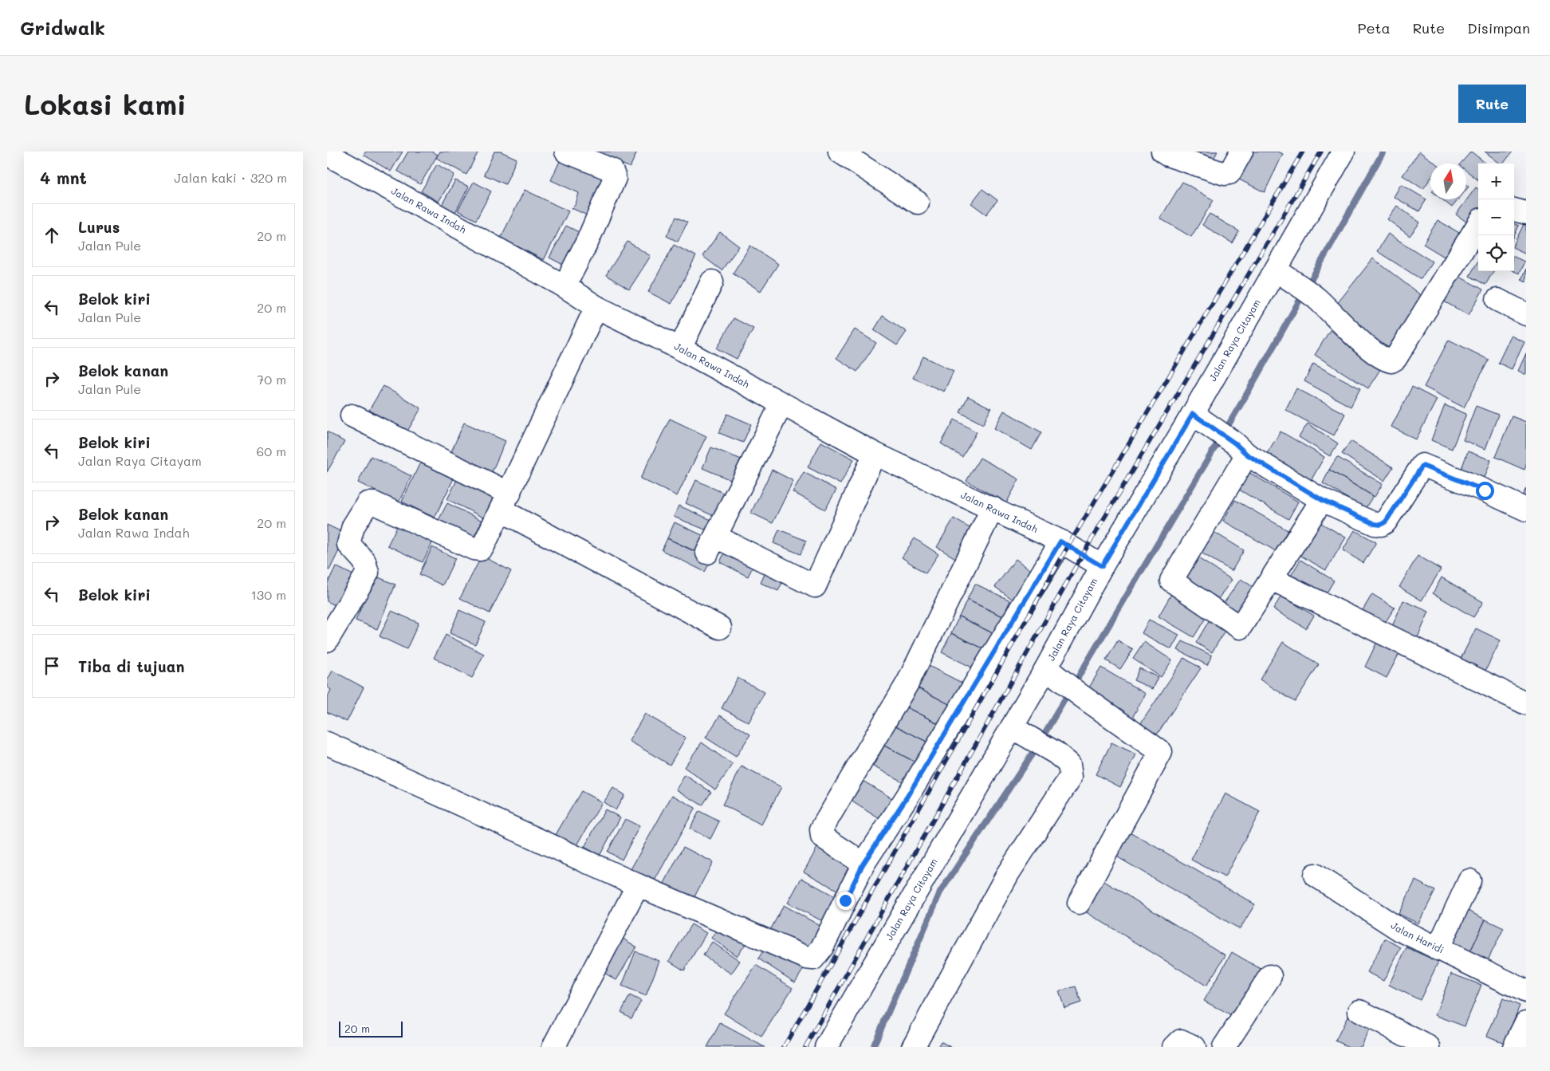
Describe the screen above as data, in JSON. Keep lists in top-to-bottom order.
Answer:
{
  "streets": {
    "street": ["Jalan Rawa Indah", "Jalan Raya Citayam", "Jalan Haridi"]
  },
  "crossings": [
    ["Jalan Rawa Indah", "Jalan Raya Citayam"]
  ],
  "scale_bar": "20 m",
  "north": "top",
  "page": {
    "header": "Gridwalk",
    "nav": ["Peta", "Rute", "Disimpan"],
    "buttons": "Rute",
    "title": "Lokasi kami",
    "heading": ["4 mnt", "Jalan kaki · 320 m"],
    "map_buttons": ["+", "−"],
    "list": [
      ["Lurus", "Jalan Pule", "20 m"],
      ["Belok kiri", "Jalan Pule", "20 m"],
      ["Belok kanan", "Jalan Pule", "70 m"],
      ["Belok kiri", "Jalan Raya Citayam", "60 m"],
      ["Belok kanan", "Jalan Rawa Indah", "20 m"],
      ["Belok kiri", "130 m"],
      "Tiba di tujuan"
    ],
    "scale": "20 m"
  }
}
